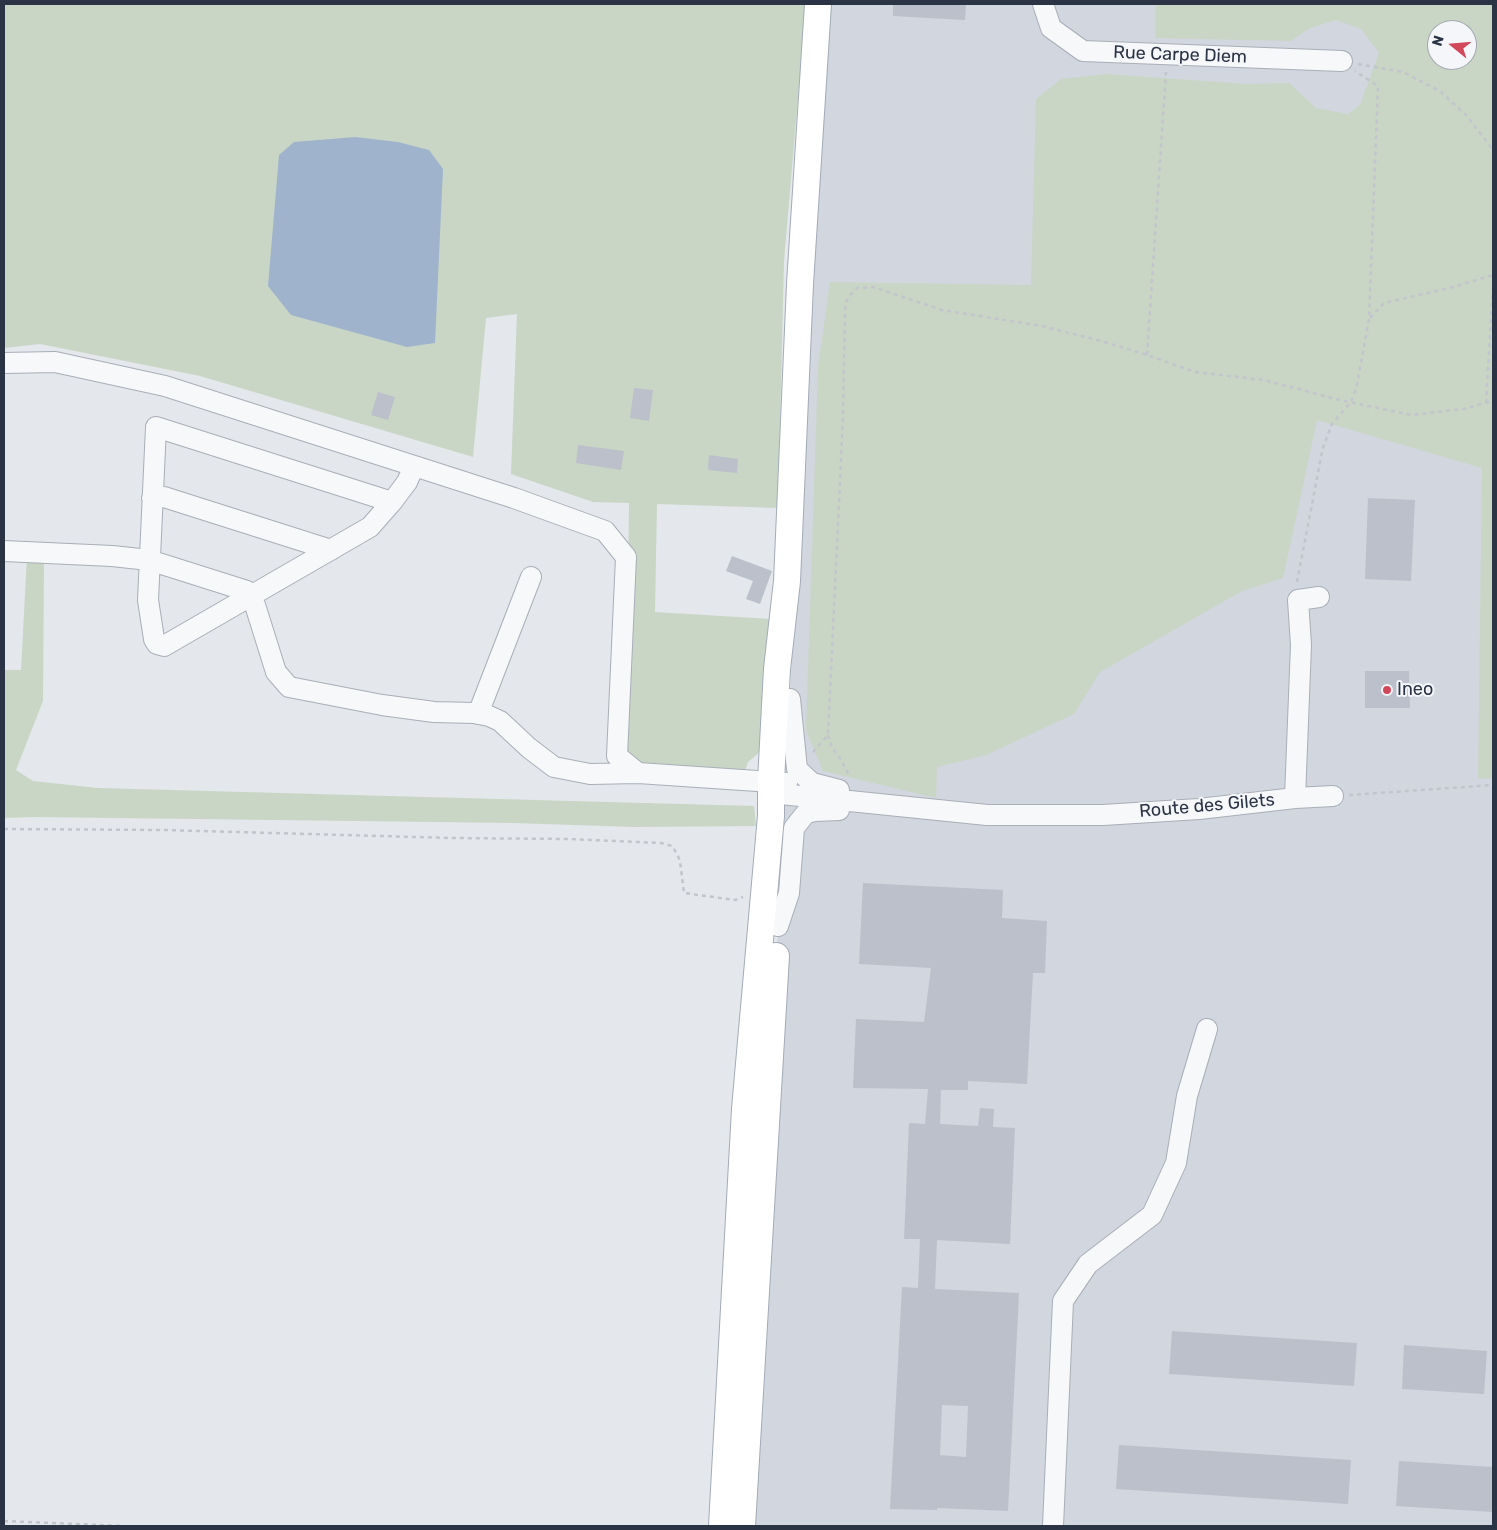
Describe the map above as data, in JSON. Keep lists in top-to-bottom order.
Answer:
{
  "streets": {
    "street": ["Rue Carpe Diem", "Route des Gilets"]
  },
  "places": ["Ineo"],
  "north": "left"
}
